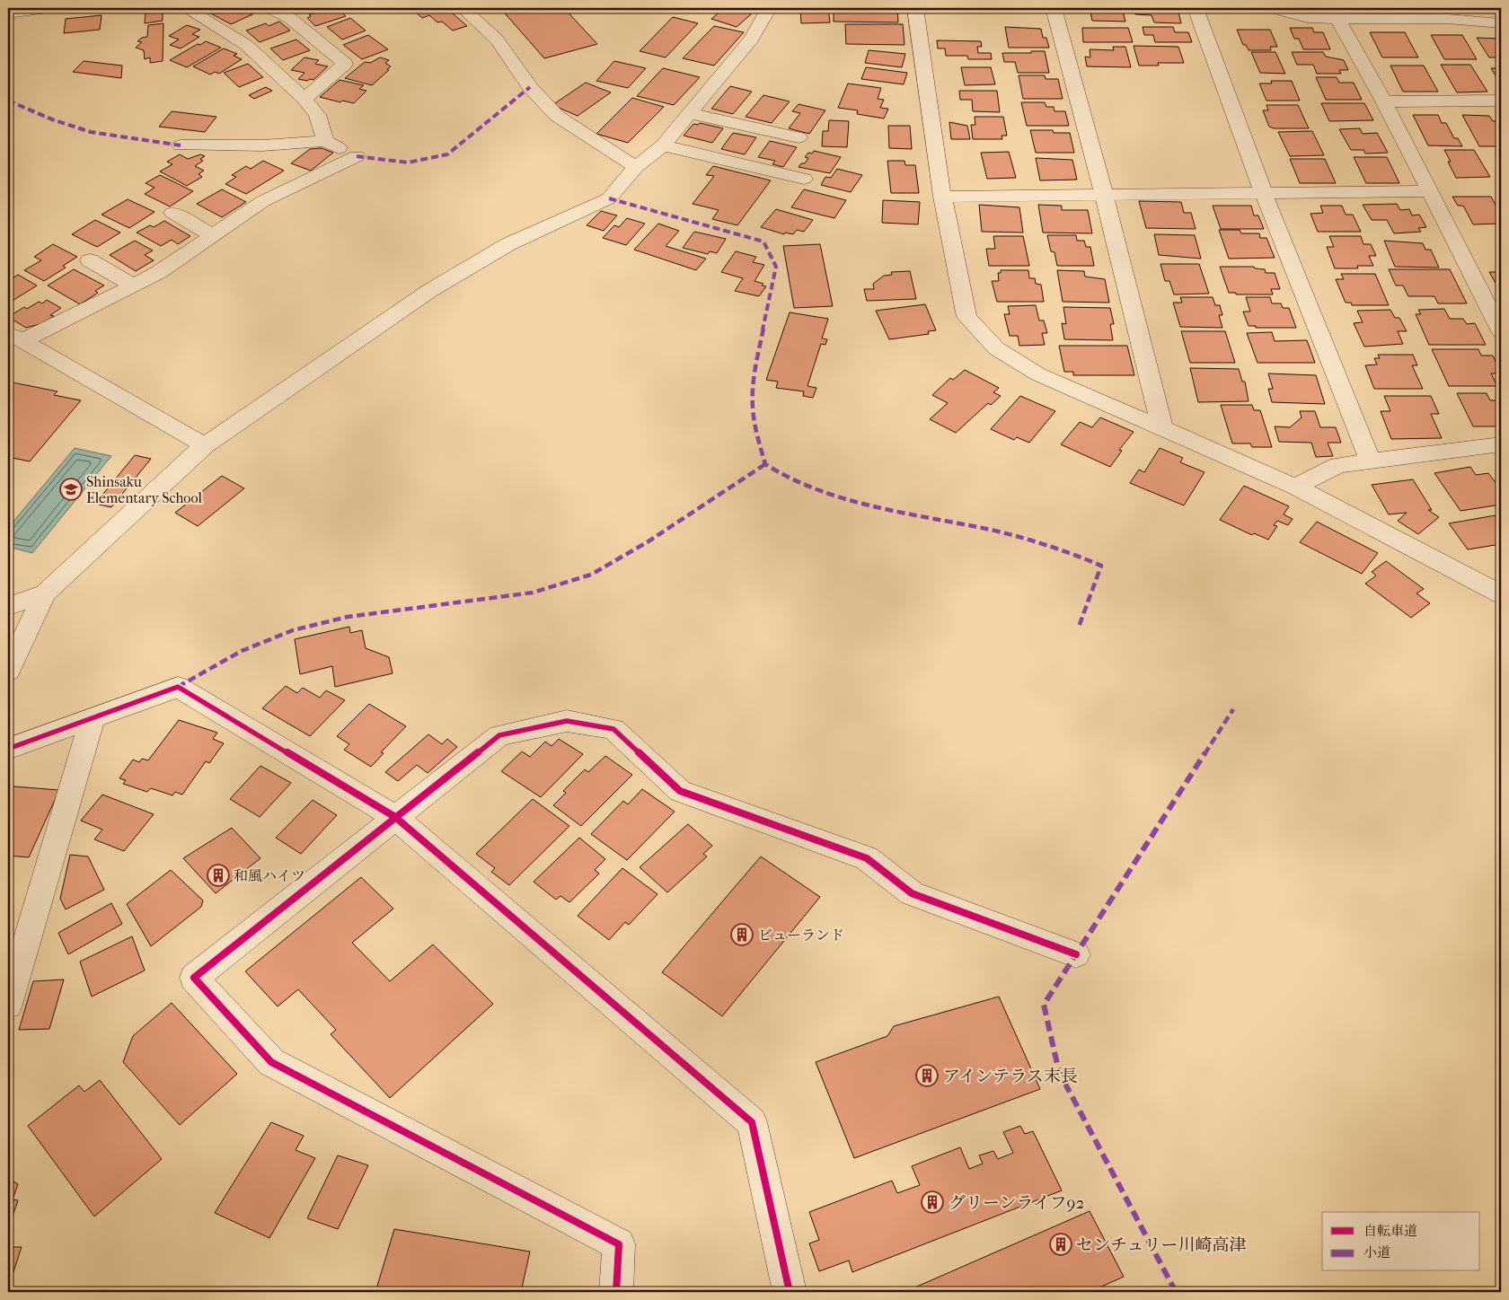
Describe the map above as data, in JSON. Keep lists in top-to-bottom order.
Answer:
{
  "places": {
    "school or university": ["Shinsaku Elementary School"],
    "building": [
      "和風ハイツ",
      "ビューランド",
      "アインテラス末長",
      "グリーンライフ92",
      "センチュリー川崎高津"
    ]
  },
  "legend": ["自転車道", "小道"]
}
